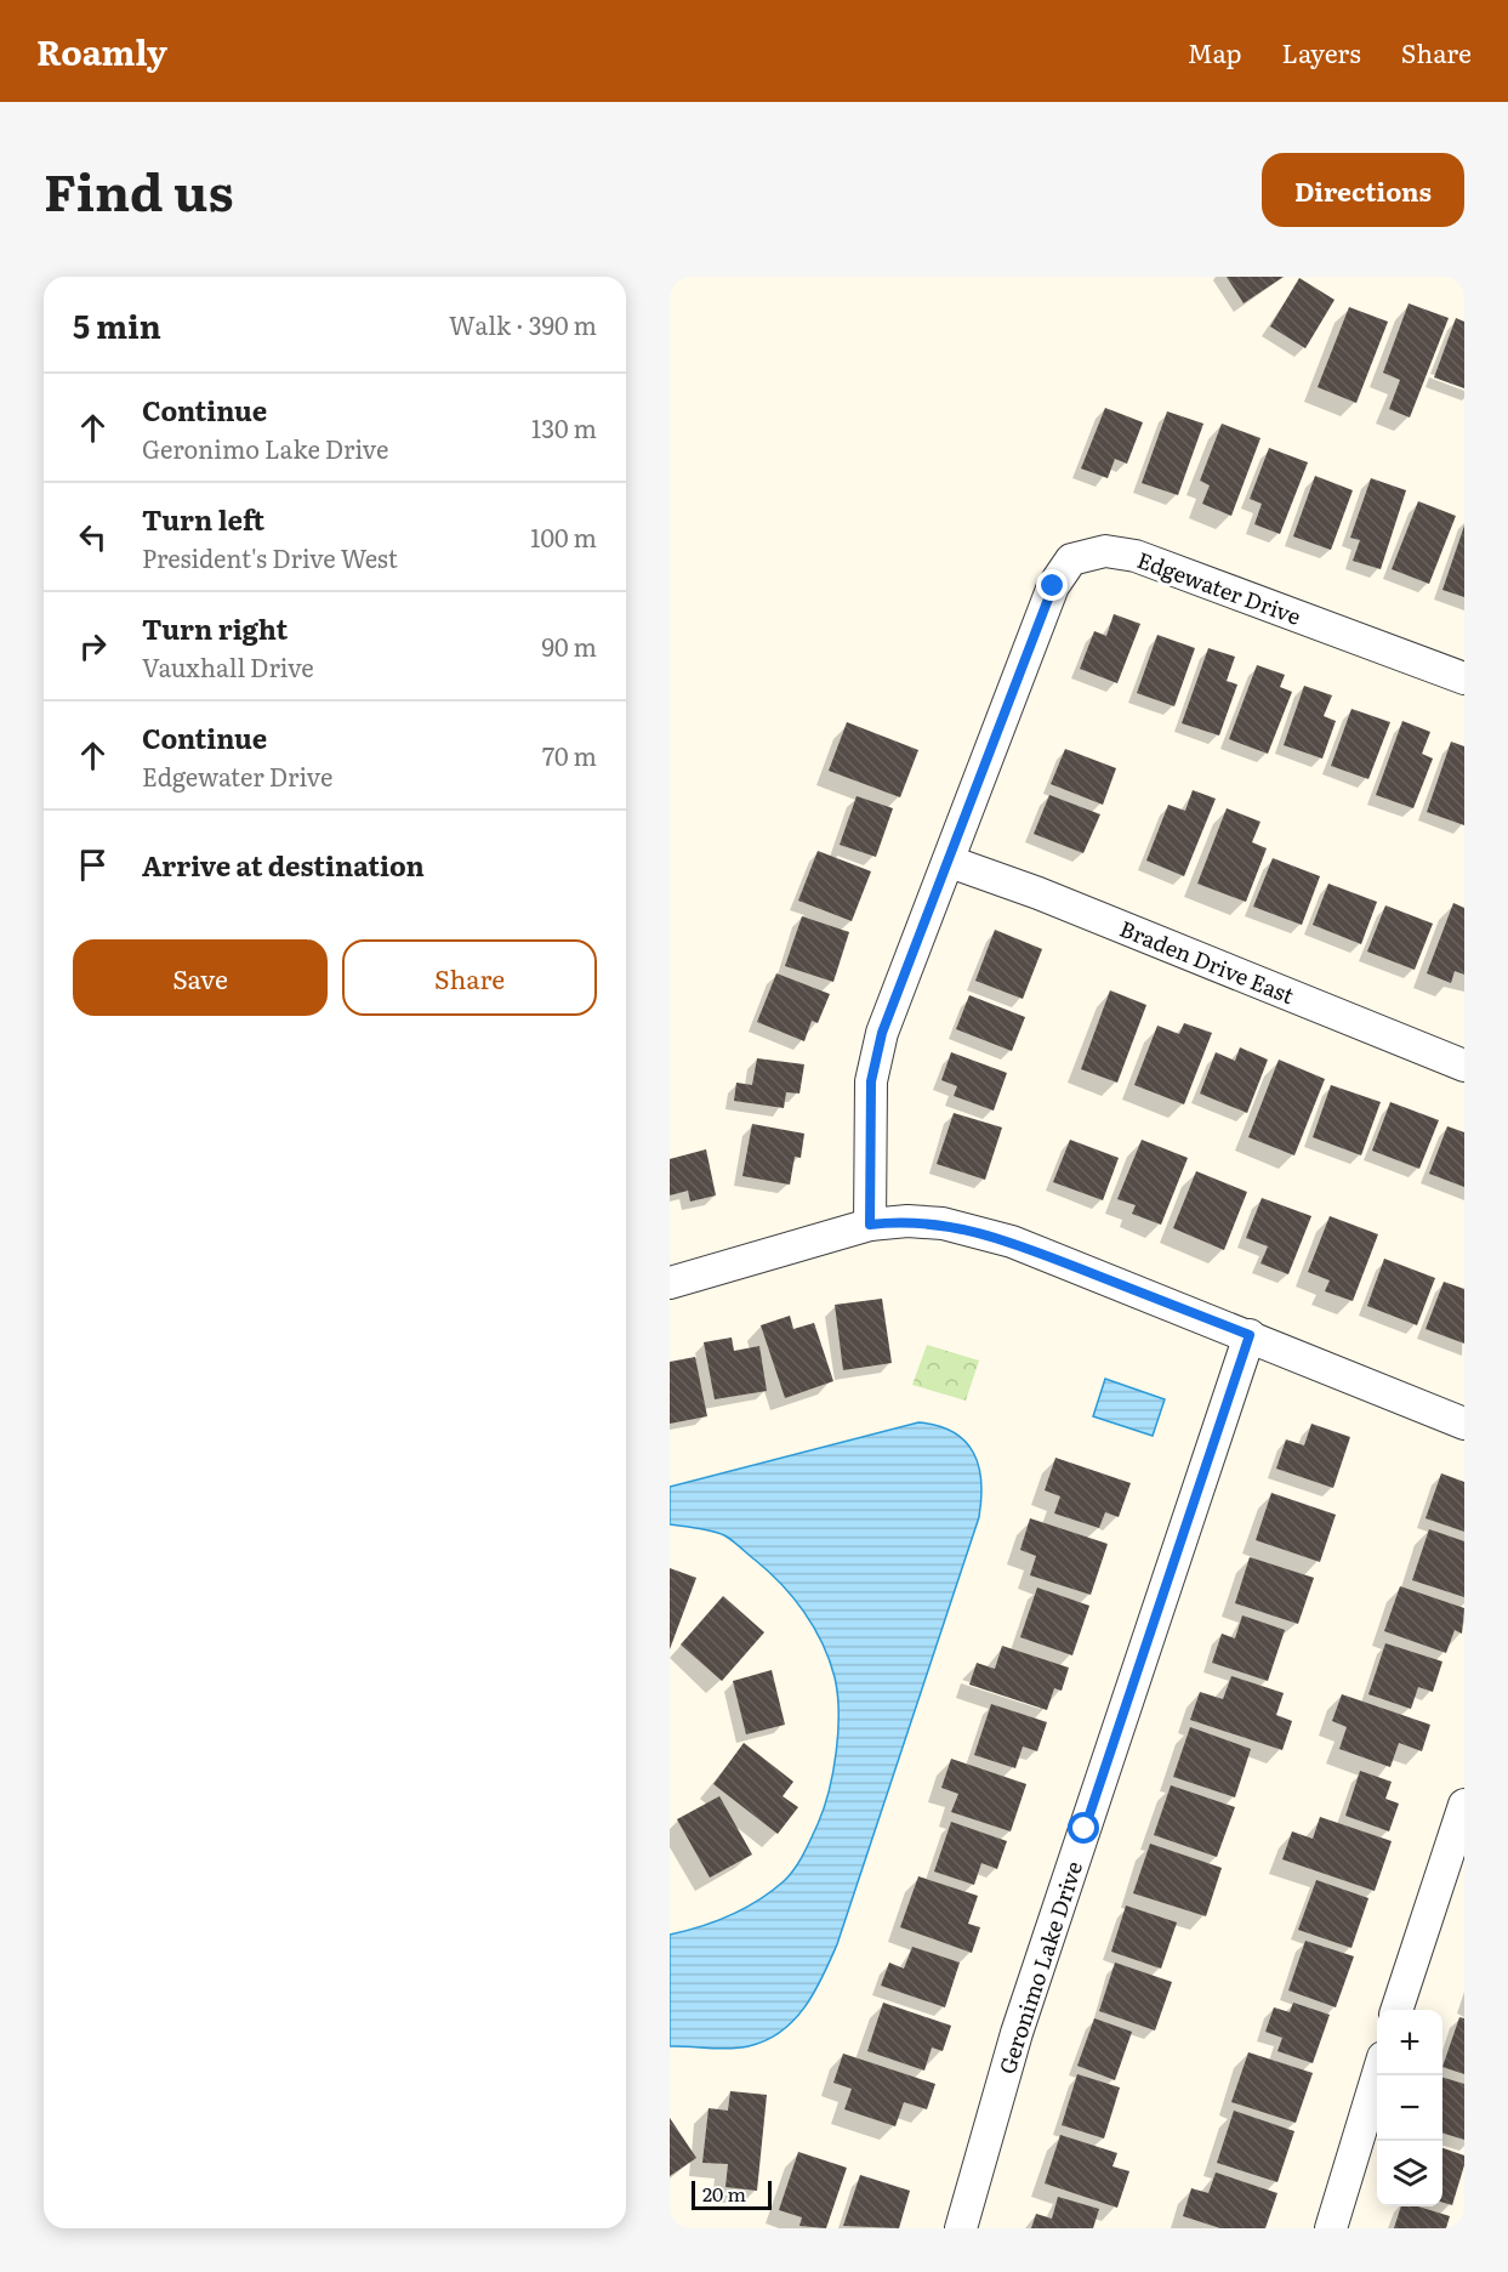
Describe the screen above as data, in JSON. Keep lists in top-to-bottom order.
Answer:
{
  "streets": {
    "street": ["Edgewater Drive", "Braden Drive East", "Geronimo Lake Drive"]
  },
  "crossings": [
    ["Edgewater Drive", "Braden Drive East"]
  ],
  "scale_bar": "20 m",
  "page": {
    "header": "Roamly",
    "nav": ["Map", "Layers", "Share"],
    "title": "Find us",
    "buttons": [
      "Directions",
      ["Save", "Share"]
    ],
    "heading": ["5 min", "Walk · 390 m"],
    "list": [
      ["Continue", "Geronimo Lake Drive", "130 m"],
      ["Turn left", "President's Drive West", "100 m"],
      ["Turn right", "Vauxhall Drive", "90 m"],
      ["Continue", "Edgewater Drive", "70 m"],
      "Arrive at destination"
    ],
    "map_buttons": ["+", "−"],
    "scale": "20 m"
  }
}
